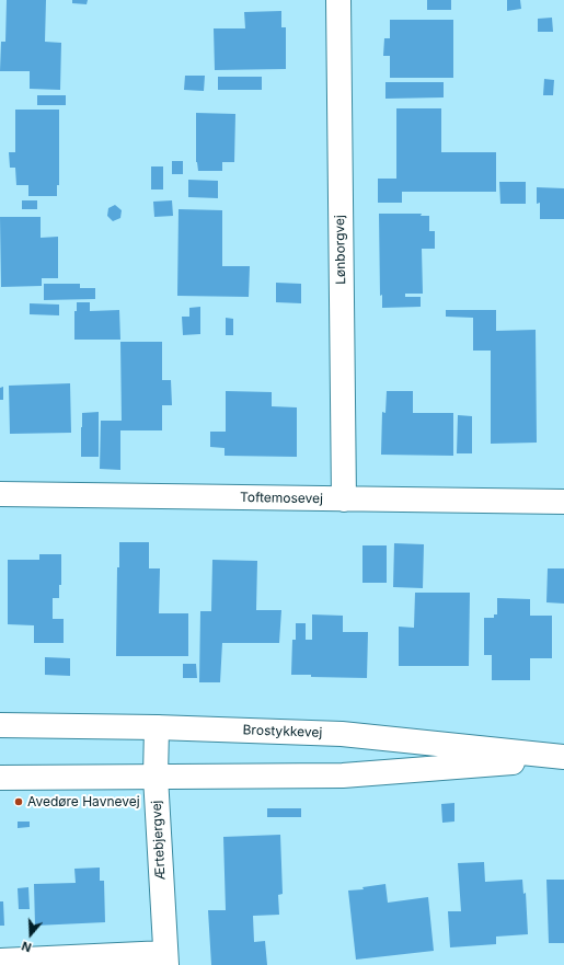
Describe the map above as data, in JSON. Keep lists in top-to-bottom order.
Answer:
{
  "streets": {
    "street": [
      "Lønborgvej",
      "Toftemosevej",
      "Brostykkevej",
      "Ærtebjergvej"
    ]
  },
  "crossings": [
    ["Lønborgvej", "Toftemosevej"],
    ["Brostykkevej", "Ærtebjergvej"]
  ],
  "places": ["Avedøre Havnevej"],
  "north": "bottom"
}
